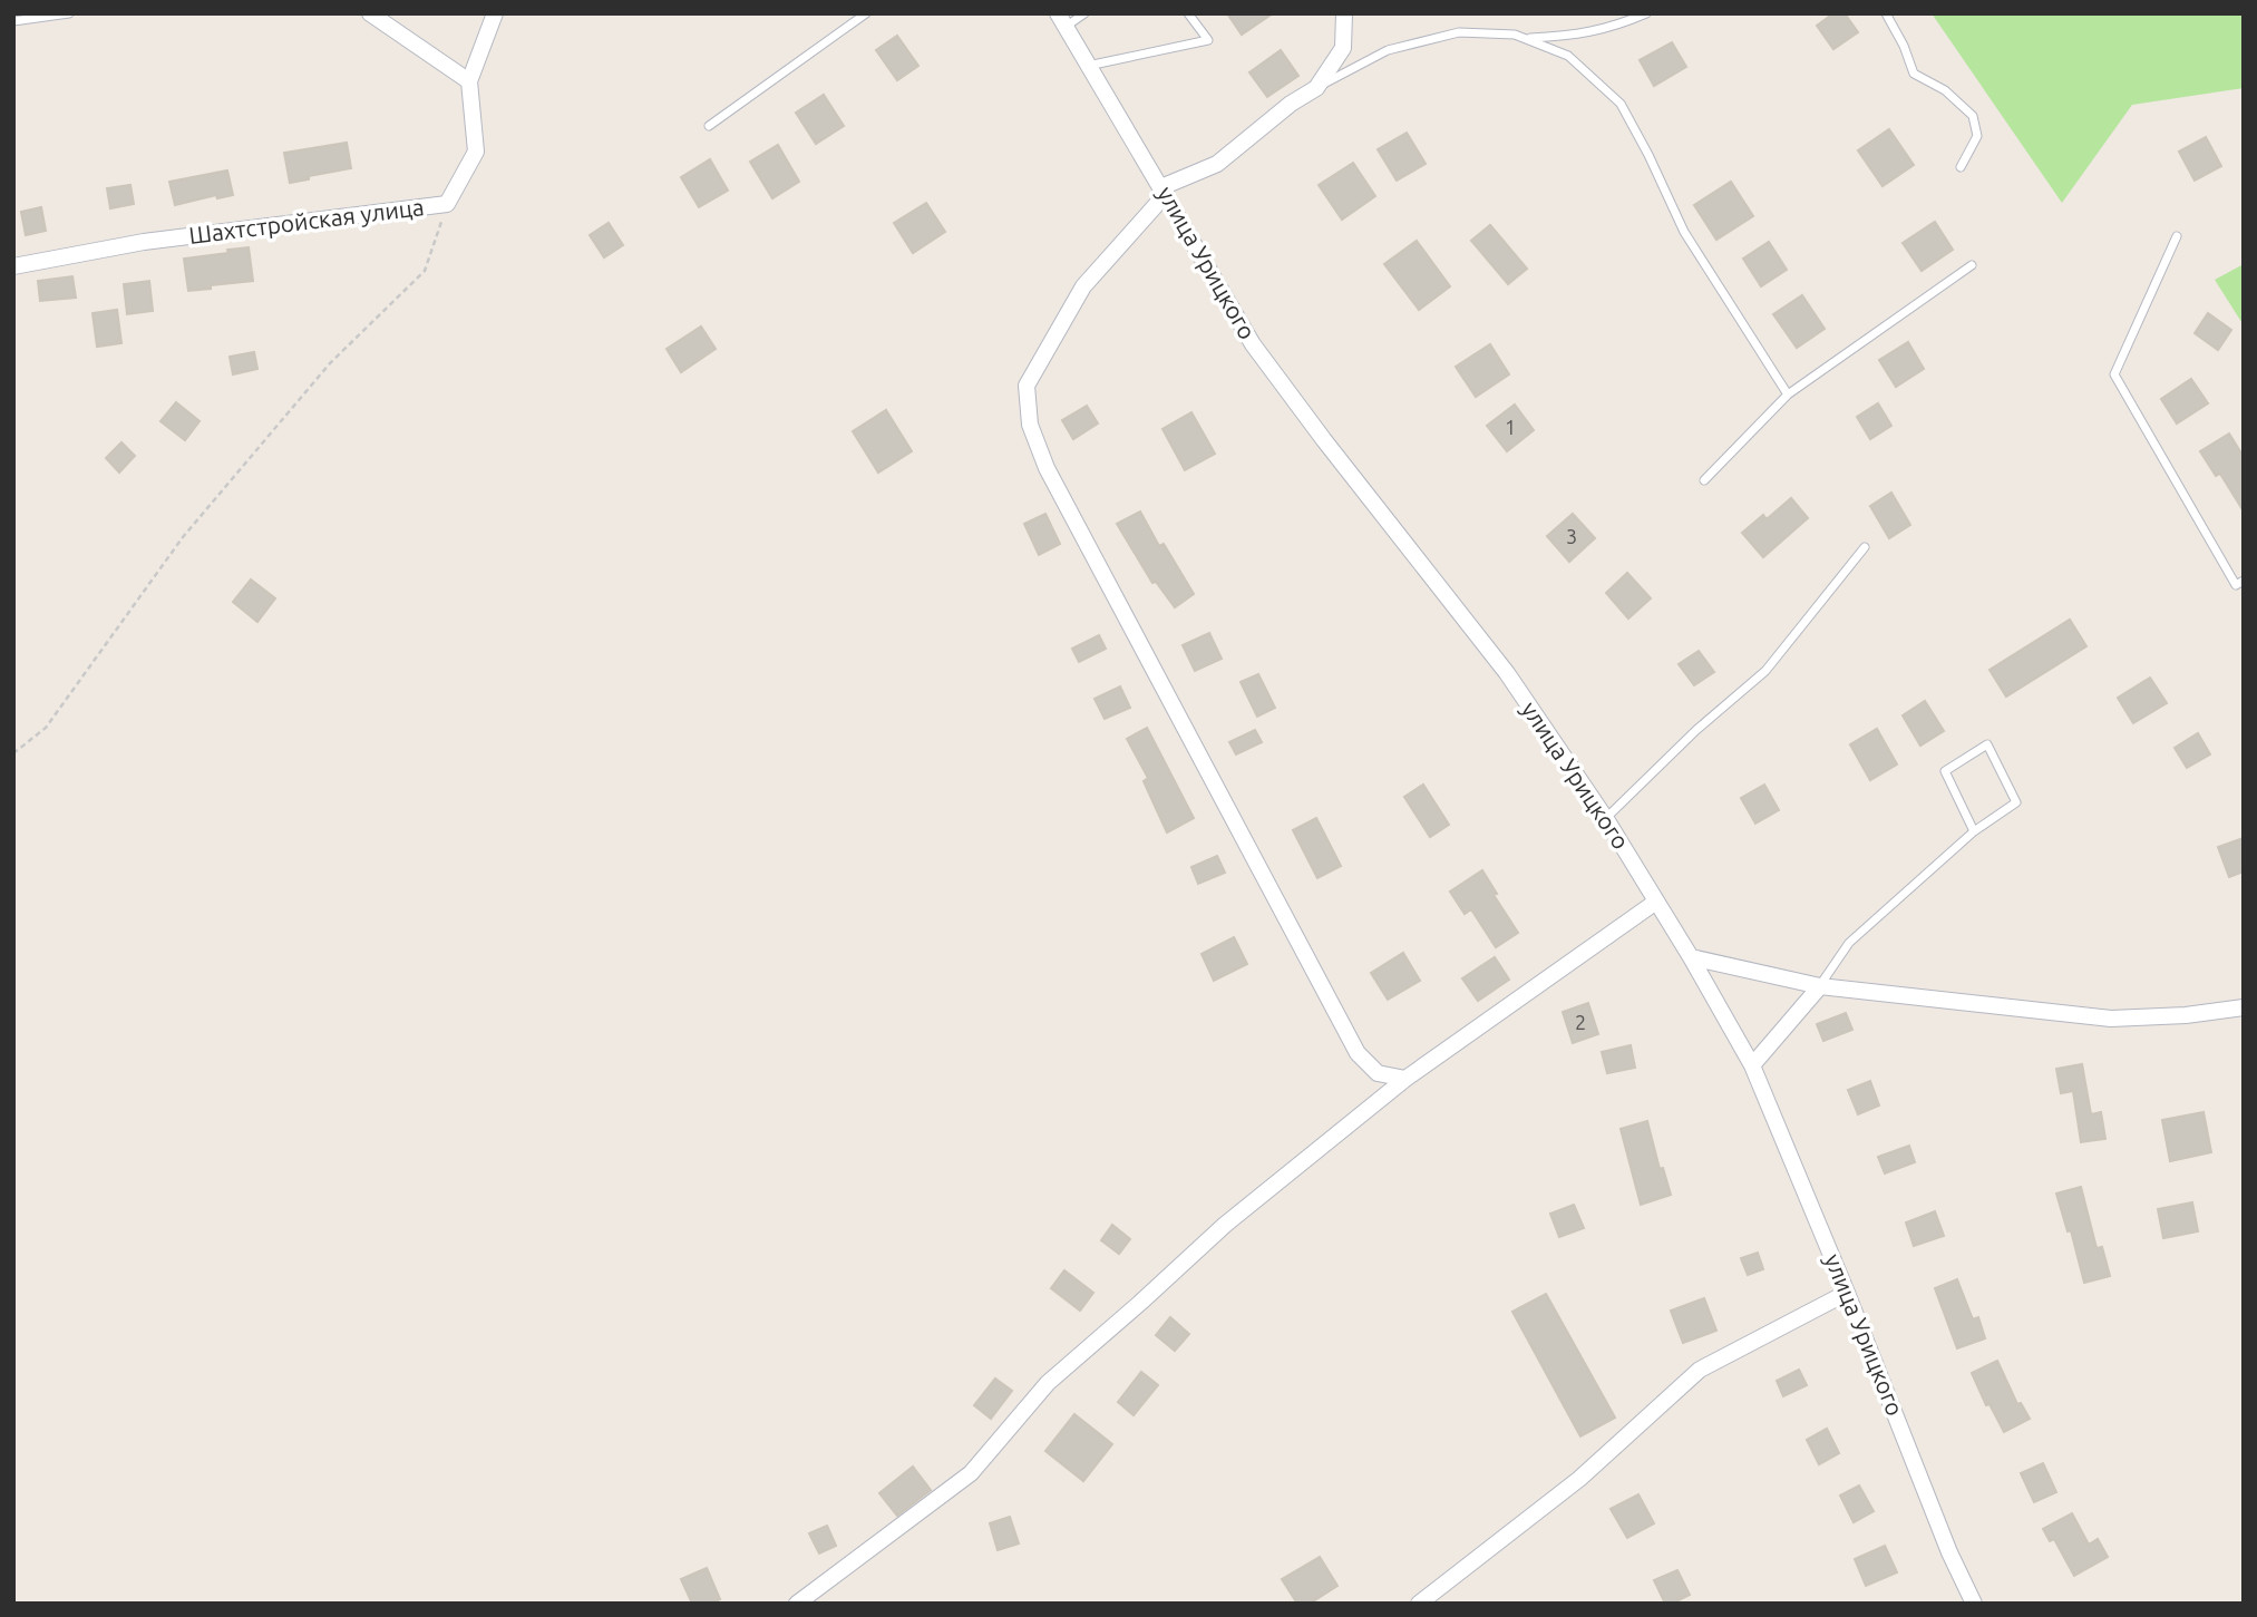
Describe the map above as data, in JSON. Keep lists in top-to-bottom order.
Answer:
{
  "streets": {
    "street": ["Шахтстройская улица", "улица Урицкого"]
  },
  "house_numbers": ["1", "3", "2"]
}
